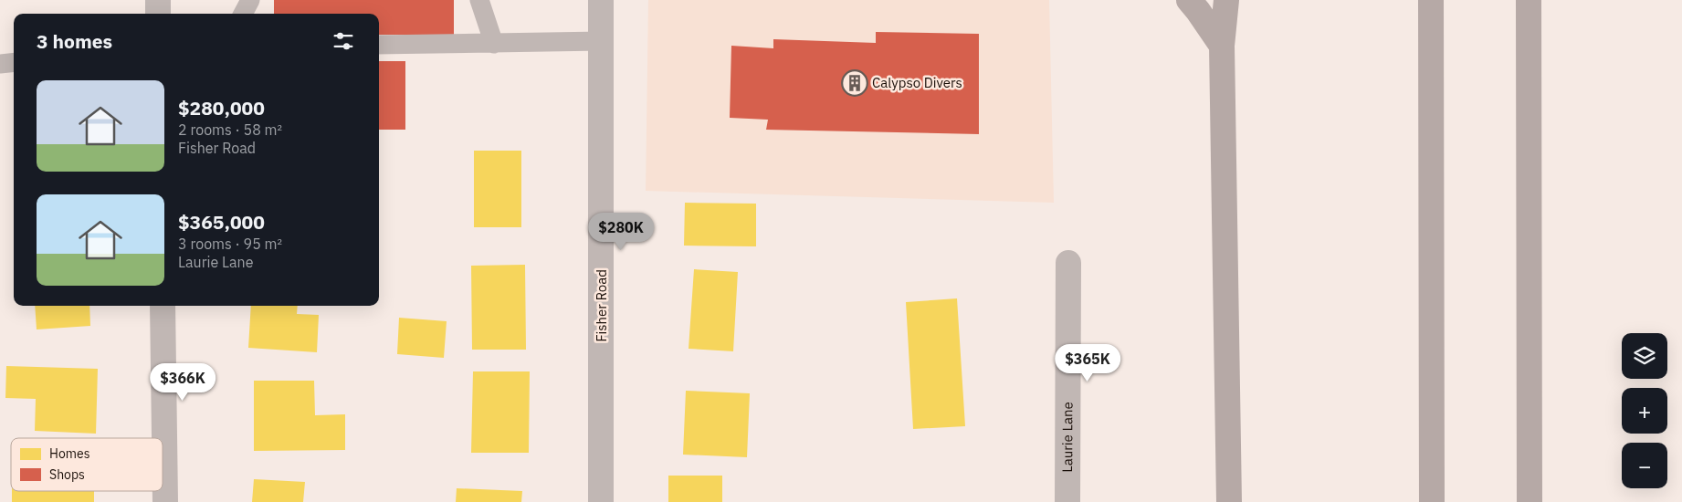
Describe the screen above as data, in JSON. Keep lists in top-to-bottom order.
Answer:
{
  "streets": {
    "street": ["Fisher Road", "Laurie Lane"]
  },
  "places": {
    "building": ["Calypso Divers"]
  },
  "legend": ["Homes", "Shops"],
  "page": {
    "heading": "3 homes",
    "list": [
      {
        "name": "$280,000",
        "note": "2 rooms · 58 m² · Fisher Road"
      },
      {
        "name": "$365,000",
        "note": "3 rooms · 95 m² · Laurie Lane"
      }
    ],
    "price": ["$280K", "$365K", "$366K"],
    "map_buttons": ["+", "−"]
  }
}
